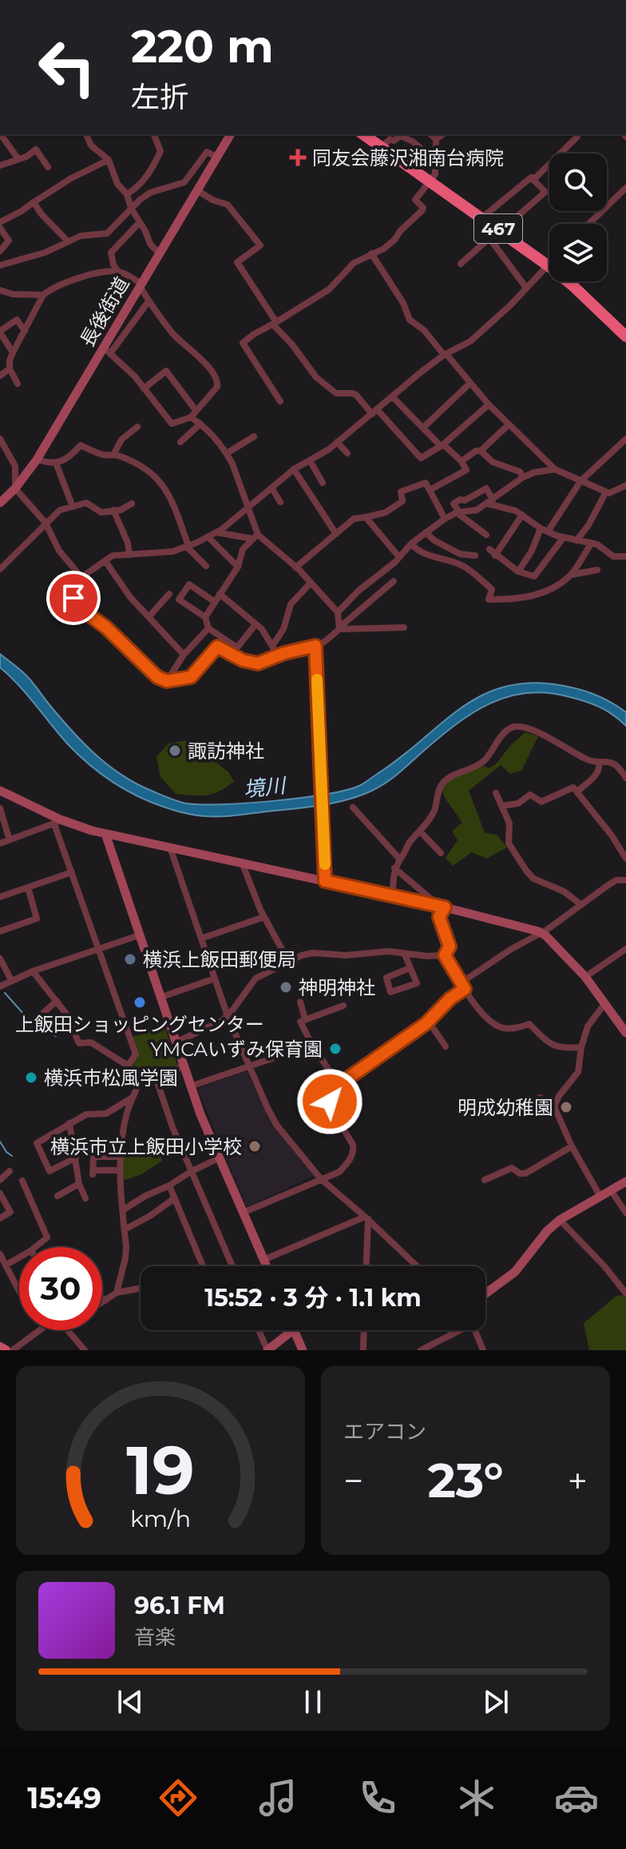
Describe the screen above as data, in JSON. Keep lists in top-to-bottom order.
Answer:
{
  "streets": {
    "highway": ["467"],
    "street": ["長後街道"]
  },
  "water": ["境川"],
  "places": {
    "health": ["同友会藤沢湘南台病院"],
    "other": [
      "諏訪神社",
      "横浜上飯田郵便局",
      "神明神社",
      "上飯田ショッピングセンター",
      "YMCAいずみ保育園",
      "横浜市松風学園",
      "明成幼稚園",
      "横浜市立上飯田小学校"
    ]
  },
  "page": {
    "turn": ["220 m", "左折"],
    "limit": "30",
    "trip": "15:52 · 3 分 · 1.1 km",
    "tile": "エアコン",
    "heat": ["−", "23°", "+"],
    "song": ["96.1 FM", "音楽"],
    "tabs": "15:49",
    "gauge": ["19", "km/h"]
  }
}
